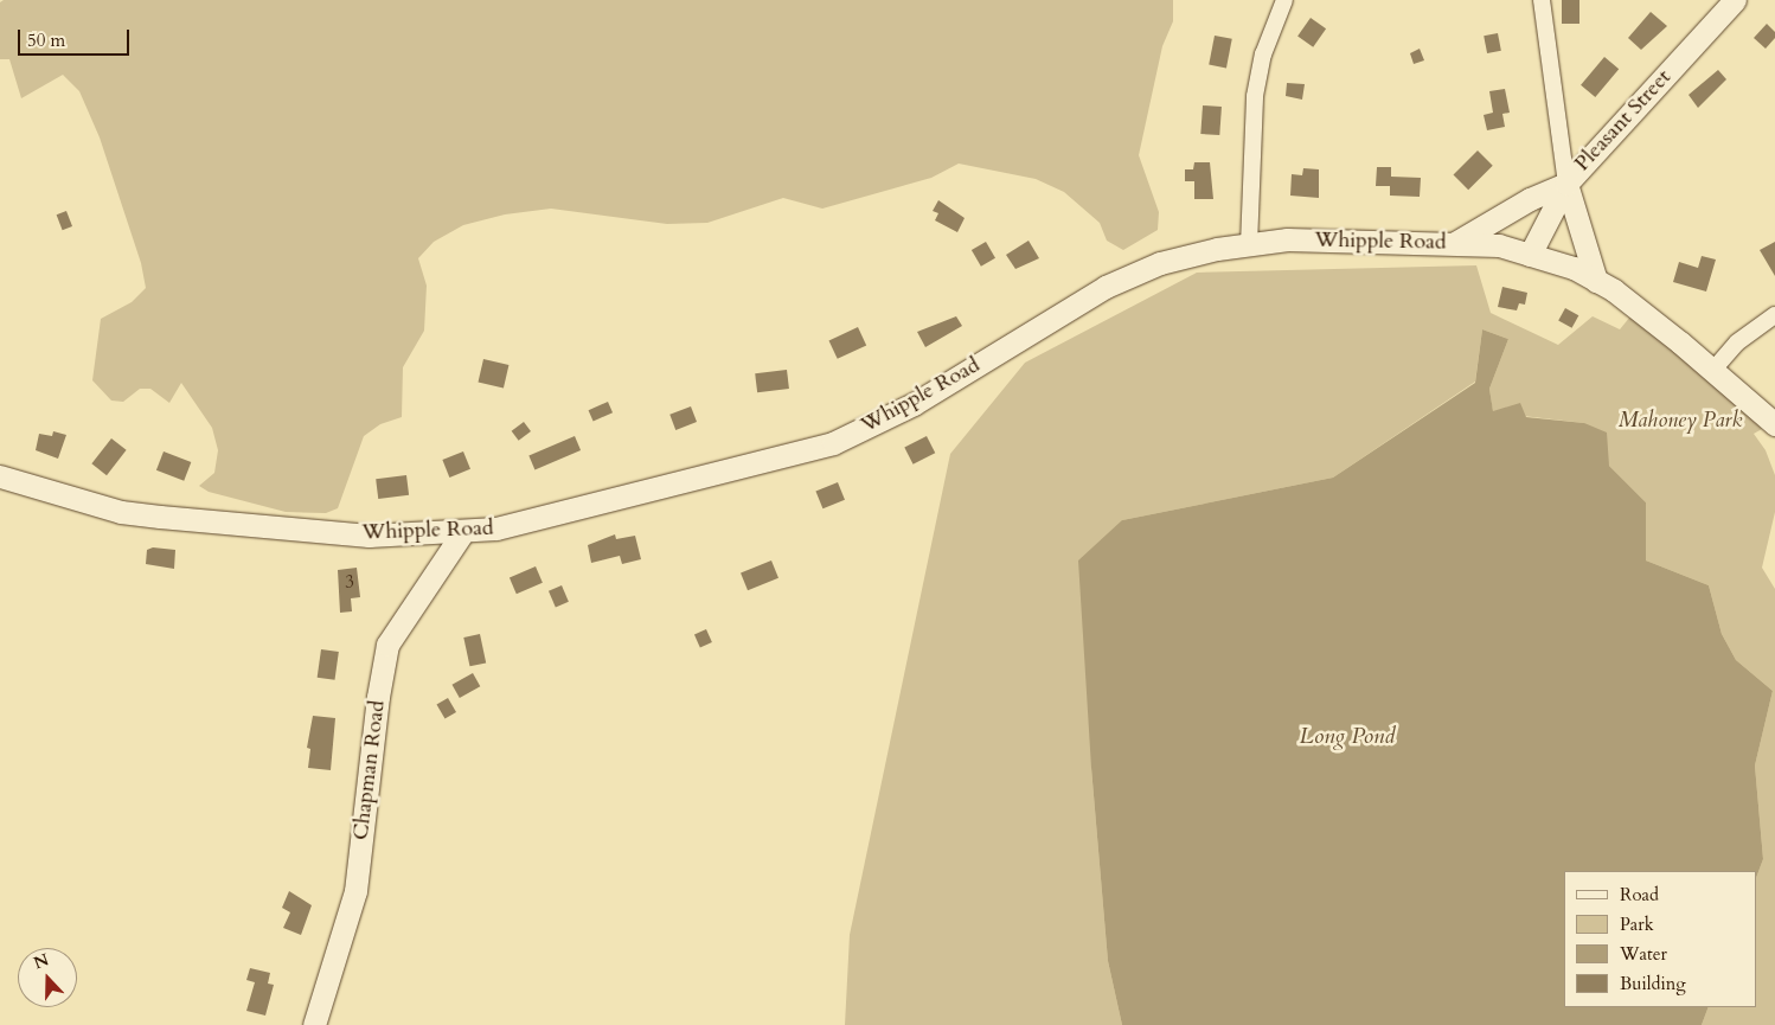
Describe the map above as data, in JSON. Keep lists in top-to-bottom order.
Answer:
{
  "streets": {
    "main road": ["Pleasant Street", "Whipple Road", "Chapman Road"]
  },
  "crossings": [
    ["Pleasant Street", "Whipple Road"],
    ["Whipple Road", "Chapman Road"]
  ],
  "water": ["Long Pond"],
  "parks": ["Mahoney Park"],
  "house_numbers": ["3"],
  "legend": [
    "Road",
    "Park",
    "Water",
    "Building"
  ],
  "scale_bar": "50 m",
  "north": "top"
}
